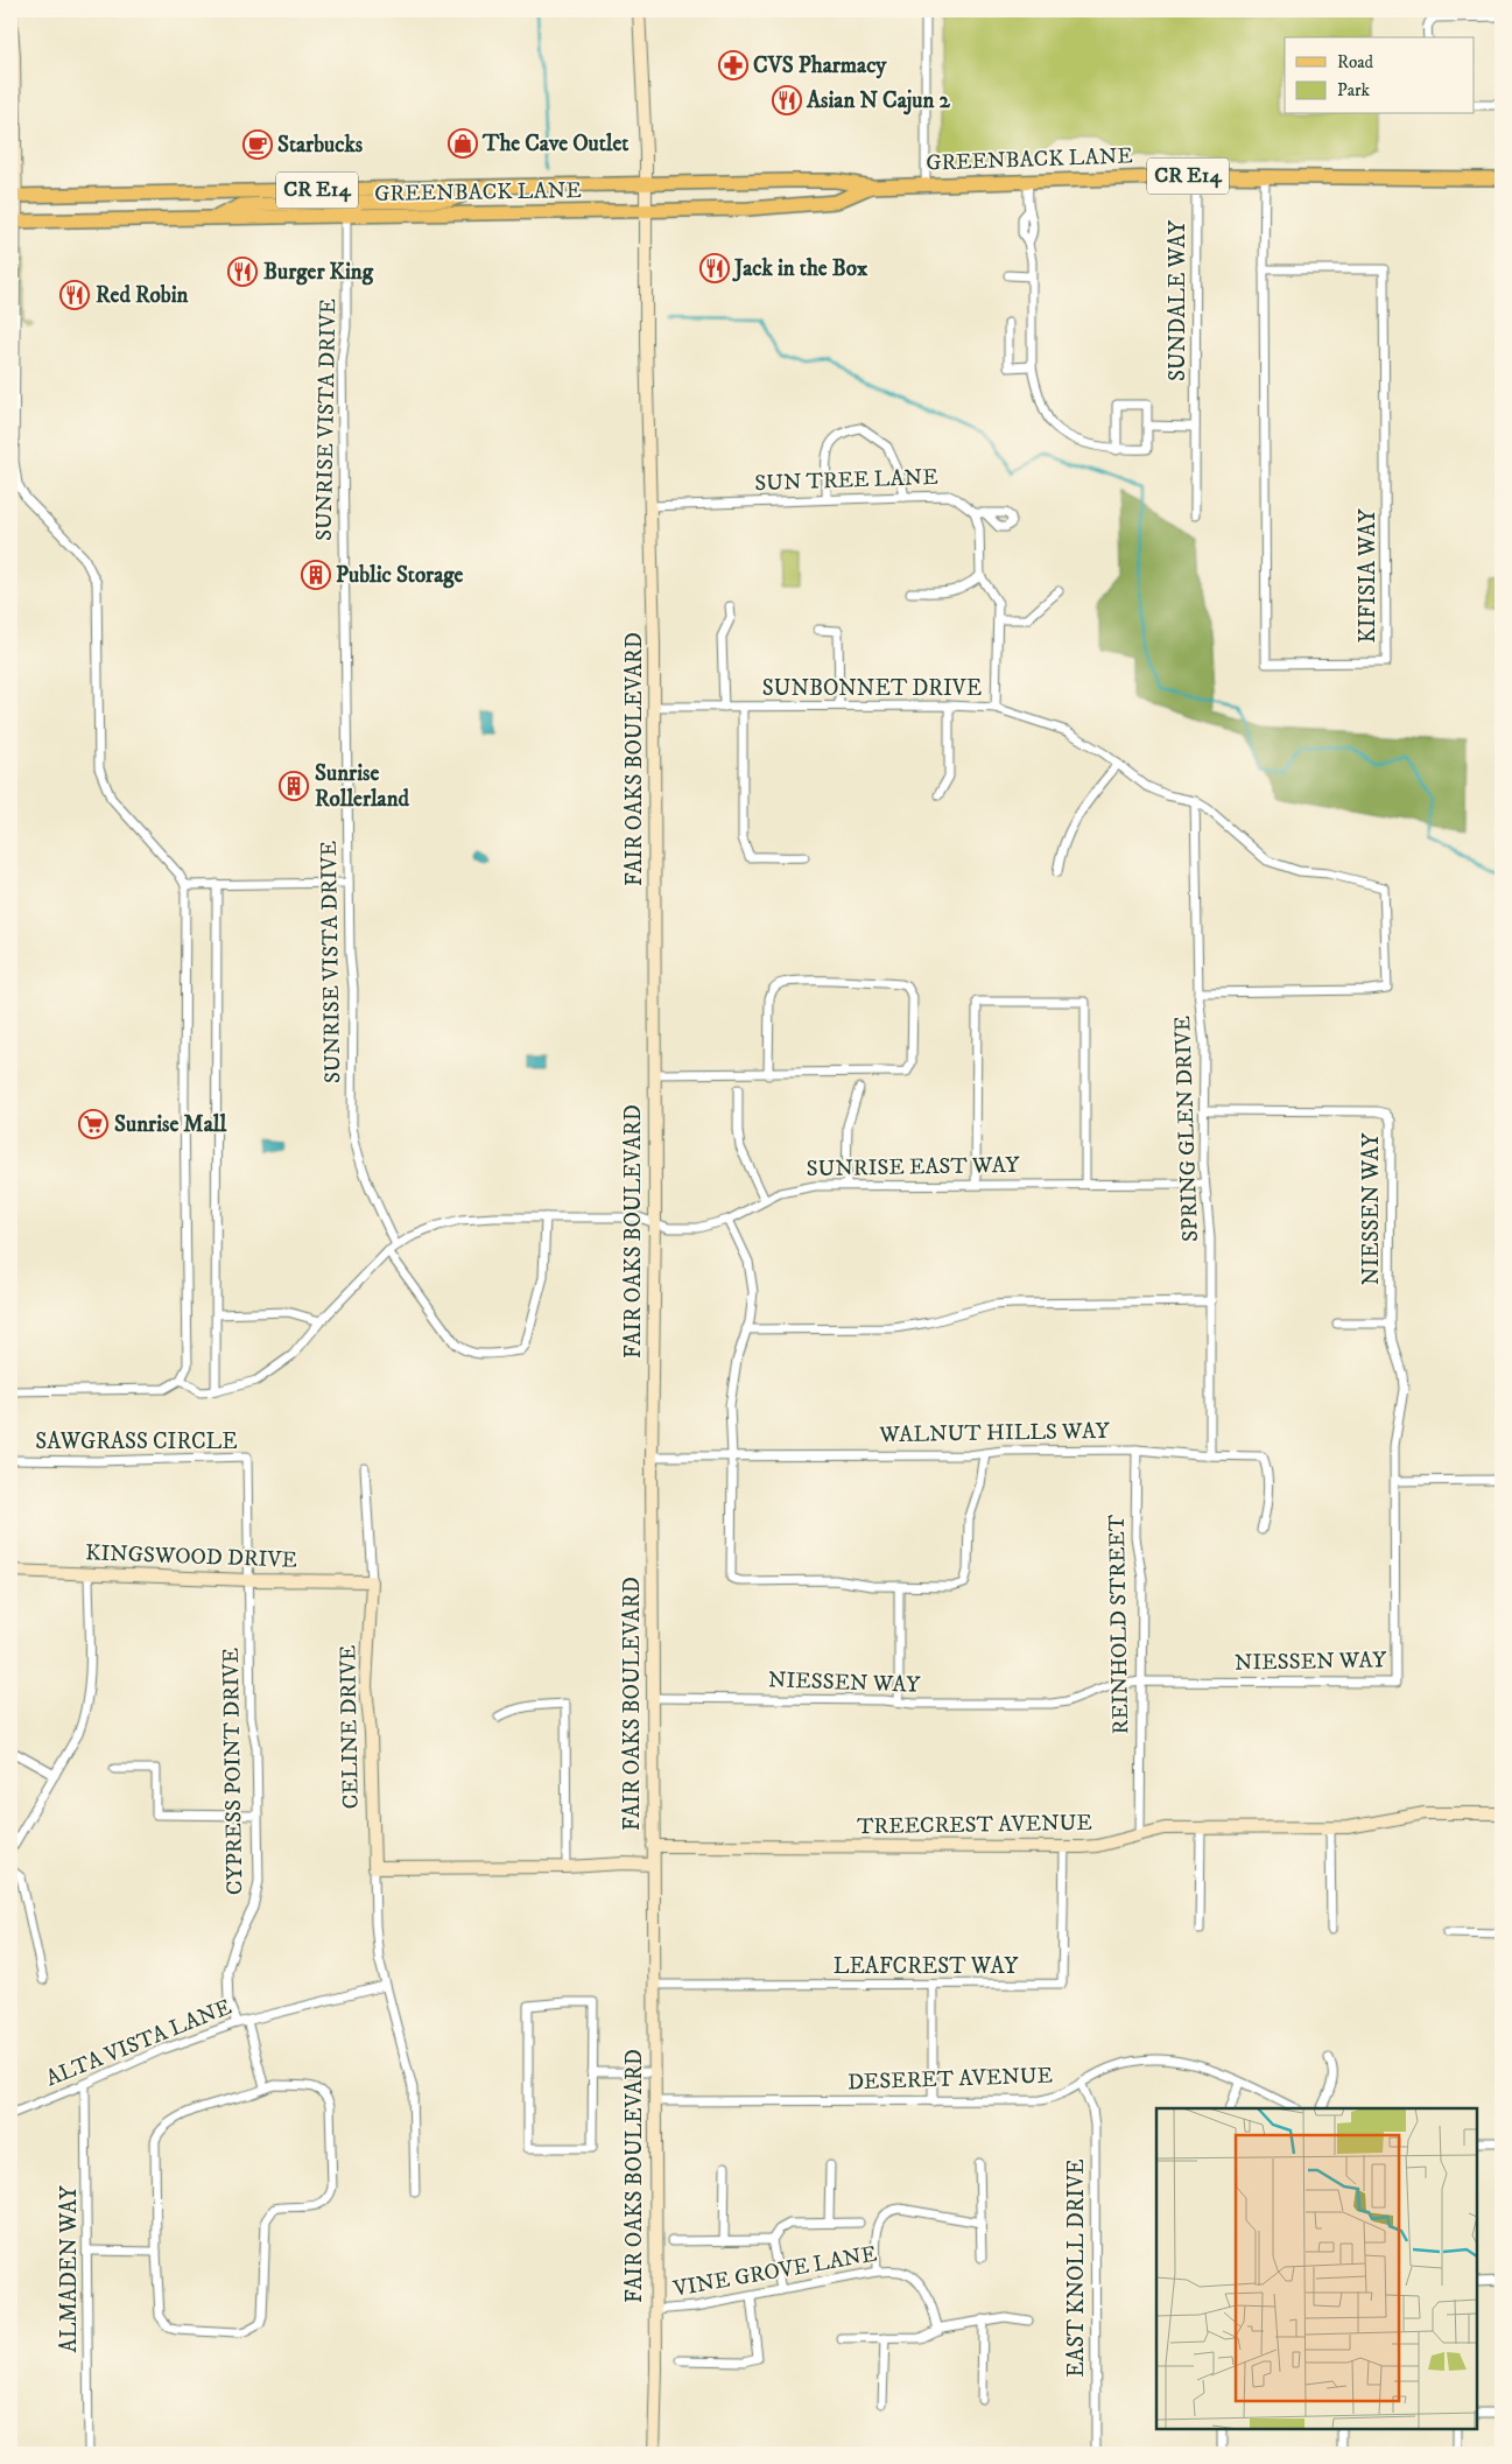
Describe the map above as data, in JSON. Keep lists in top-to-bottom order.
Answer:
{
  "streets": {
    "main road": [
      "GREENBACK LANE",
      "CR E14",
      "FAIR OAKS BOULEVARD",
      "KINGSWOOD DRIVE",
      "CELINE DRIVE",
      "TREECREST AVENUE"
    ],
    "street": [
      "SUNDALE WAY",
      "SUNRISE VISTA DRIVE",
      "SUN TREE LANE",
      "KIFISIA WAY",
      "SUNBONNET DRIVE",
      "SPRING GLEN DRIVE",
      "SUNRISE EAST WAY",
      "NIESSEN WAY",
      "WALNUT HILLS WAY",
      "SAWGRASS CIRCLE",
      "REINHOLD STREET",
      "CYPRESS POINT DRIVE",
      "LEAFCREST WAY",
      "ALTA VISTA LANE",
      "DESERET AVENUE",
      "EAST KNOLL DRIVE",
      "ALMADEN WAY",
      "VINE GROVE LANE"
    ]
  },
  "crossings": [
    ["GREENBACK LANE", "SUNDALE WAY"],
    ["GREENBACK LANE", "SUNRISE VISTA DRIVE"],
    ["GREENBACK LANE", "KIFISIA WAY"],
    ["GREENBACK LANE", "FAIR OAKS BOULEVARD"],
    ["SUNRISE VISTA DRIVE", "SUNRISE EAST WAY"],
    ["SUN TREE LANE", "FAIR OAKS BOULEVARD"],
    ["SUNBONNET DRIVE", "FAIR OAKS BOULEVARD"],
    ["SUNBONNET DRIVE", "SPRING GLEN DRIVE"],
    ["FAIR OAKS BOULEVARD", "SUNRISE EAST WAY"],
    ["FAIR OAKS BOULEVARD", "NIESSEN WAY"],
    ["FAIR OAKS BOULEVARD", "WALNUT HILLS WAY"],
    ["FAIR OAKS BOULEVARD", "TREECREST AVENUE"],
    ["FAIR OAKS BOULEVARD", "LEAFCREST WAY"],
    ["FAIR OAKS BOULEVARD", "DESERET AVENUE"],
    ["FAIR OAKS BOULEVARD", "VINE GROVE LANE"],
    ["SPRING GLEN DRIVE", "SUNRISE EAST WAY"],
    ["SPRING GLEN DRIVE", "NIESSEN WAY"],
    ["SPRING GLEN DRIVE", "WALNUT HILLS WAY"],
    ["NIESSEN WAY", "REINHOLD STREET"],
    ["WALNUT HILLS WAY", "REINHOLD STREET"],
    ["SAWGRASS CIRCLE", "KINGSWOOD DRIVE"],
    ["SAWGRASS CIRCLE", "CYPRESS POINT DRIVE"],
    ["KINGSWOOD DRIVE", "CELINE DRIVE"],
    ["KINGSWOOD DRIVE", "CYPRESS POINT DRIVE"],
    ["REINHOLD STREET", "TREECREST AVENUE"],
    ["CELINE DRIVE", "ALTA VISTA LANE"],
    ["CYPRESS POINT DRIVE", "ALTA VISTA LANE"],
    ["TREECREST AVENUE", "LEAFCREST WAY"],
    ["ALTA VISTA LANE", "ALMADEN WAY"],
    ["DESERET AVENUE", "EAST KNOLL DRIVE"]
  ],
  "places": {
    "pharmacy": ["CVS Pharmacy"],
    "restaurant": [
      "Asian N Cajun 2",
      "Jack in the Box",
      "Burger King",
      "Red Robin"
    ],
    "shop": ["The Cave Outlet"],
    "cafe": ["Starbucks"],
    "building": ["Public Storage", "Sunrise Rollerland"],
    "supermarket": ["Sunrise Mall"]
  },
  "legend": ["Road", "Park"]
}
